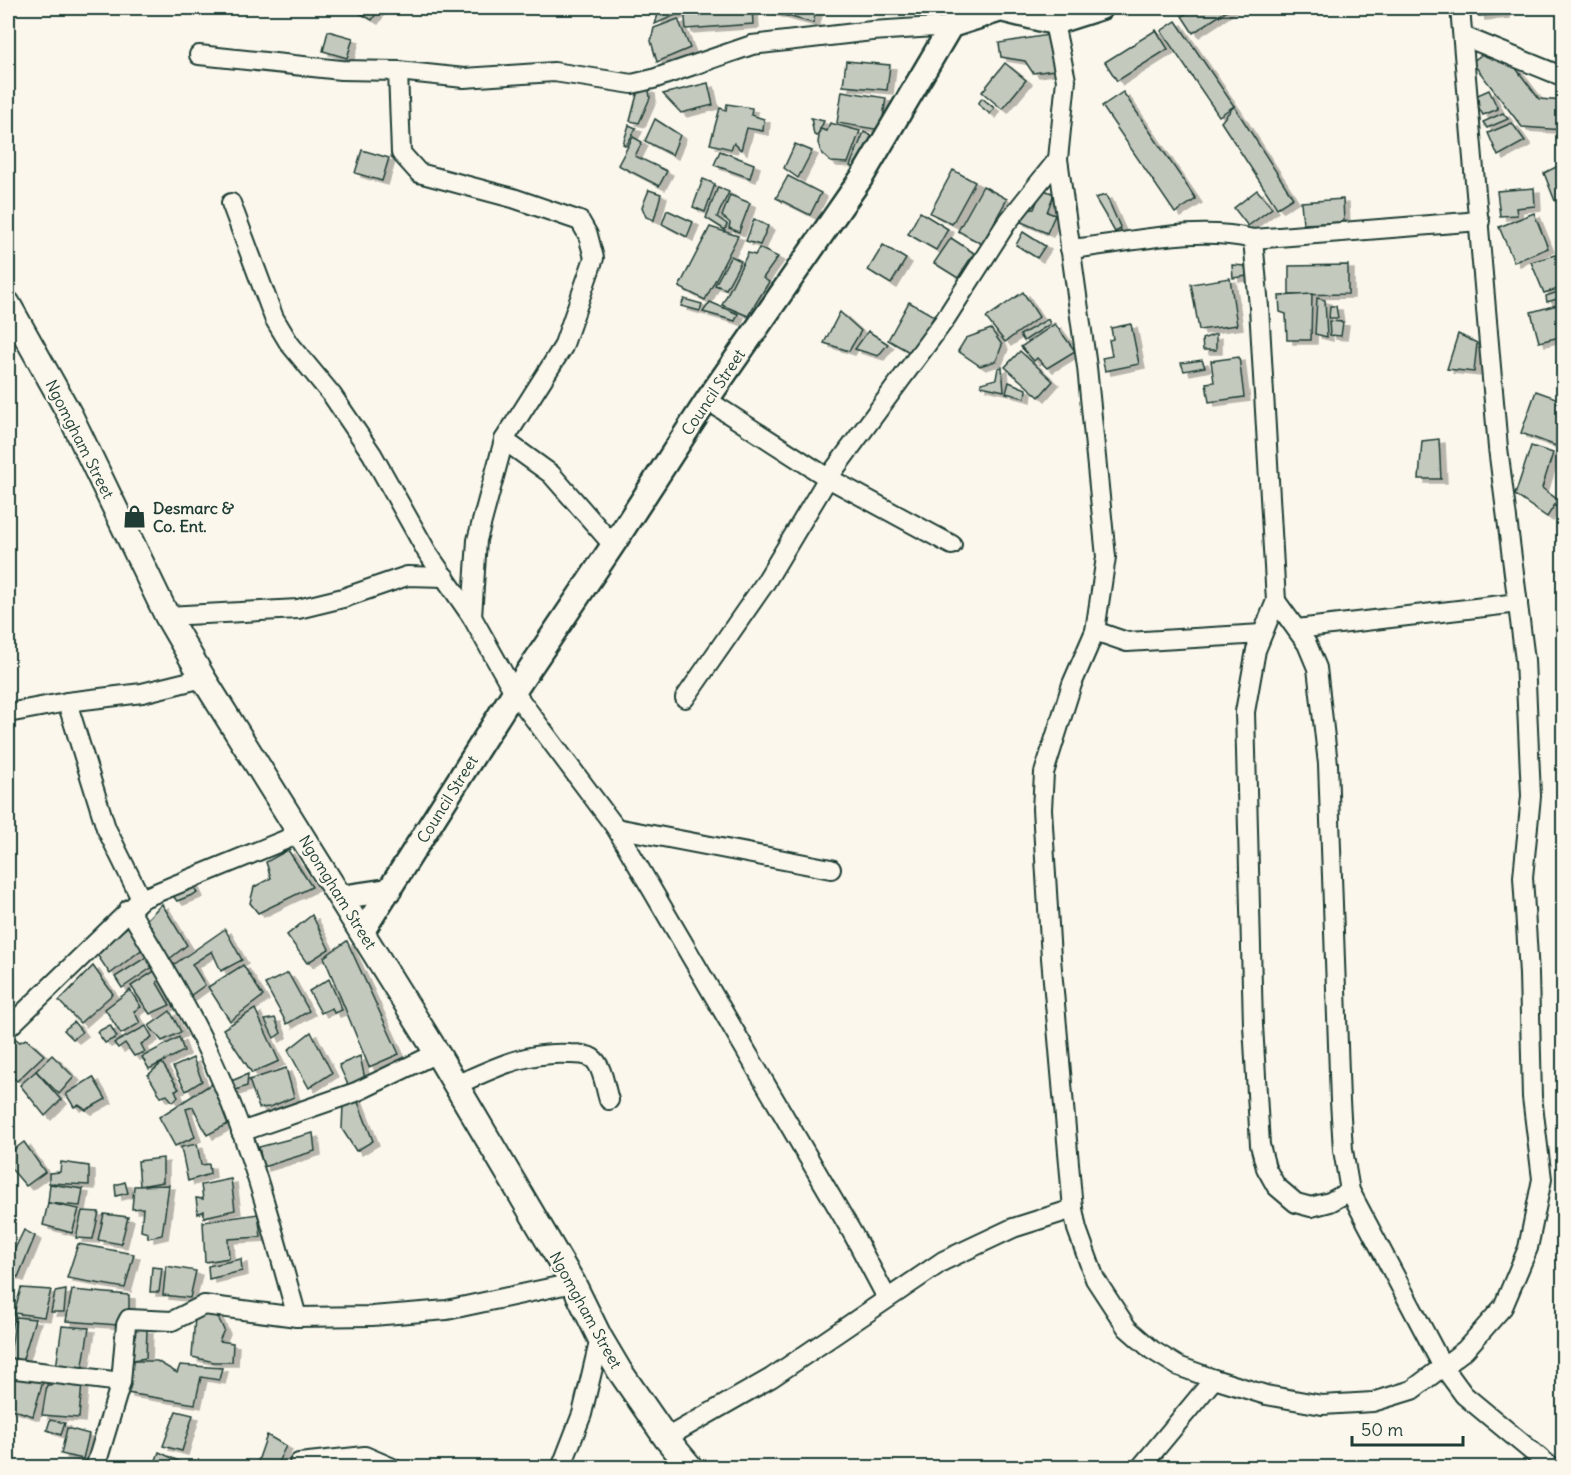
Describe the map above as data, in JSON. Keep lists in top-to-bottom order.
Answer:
{
  "streets": {
    "main road": ["Ngomgham Street"],
    "street": ["Council Street"]
  },
  "crossings": [
    ["Council Street", "Ngomgham Street"]
  ],
  "places": {
    "shop": ["Desmarc & Co. Ent."]
  },
  "scale_bar": "50 m"
}
